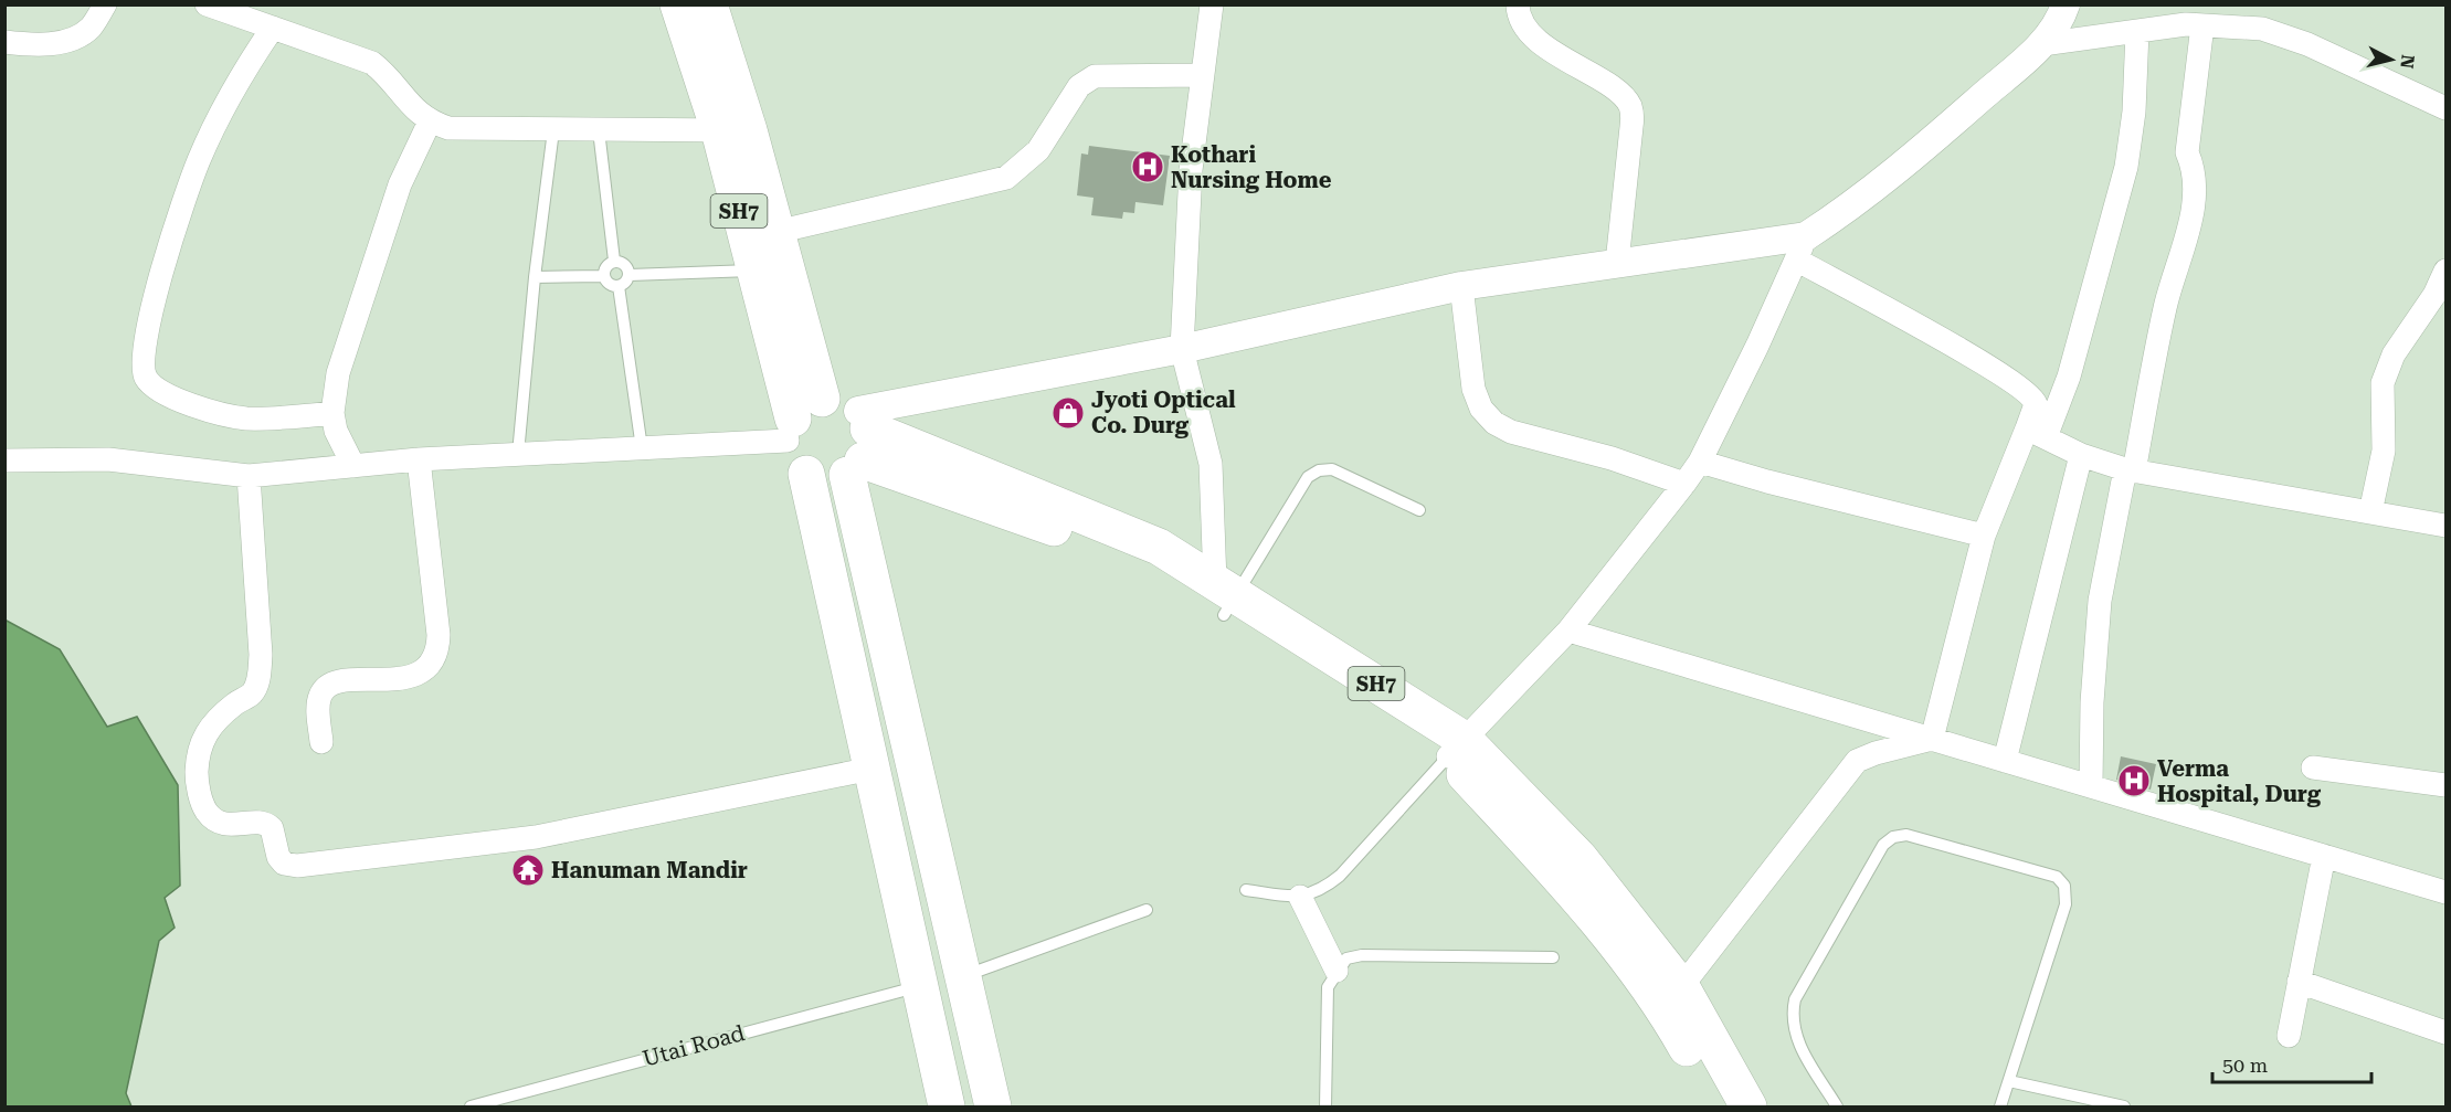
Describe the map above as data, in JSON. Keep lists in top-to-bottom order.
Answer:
{
  "streets": {
    "main road": ["SH7"],
    "lane": ["Utai Road"]
  },
  "places": {
    "hospital": ["Kothari Nursing Home", "Verma Hospital, Durg"],
    "shop": ["Jyoti Optical Co. Durg"],
    "temple": ["Hanuman Mandir"]
  },
  "scale_bar": "50 m",
  "north": "right"
}
